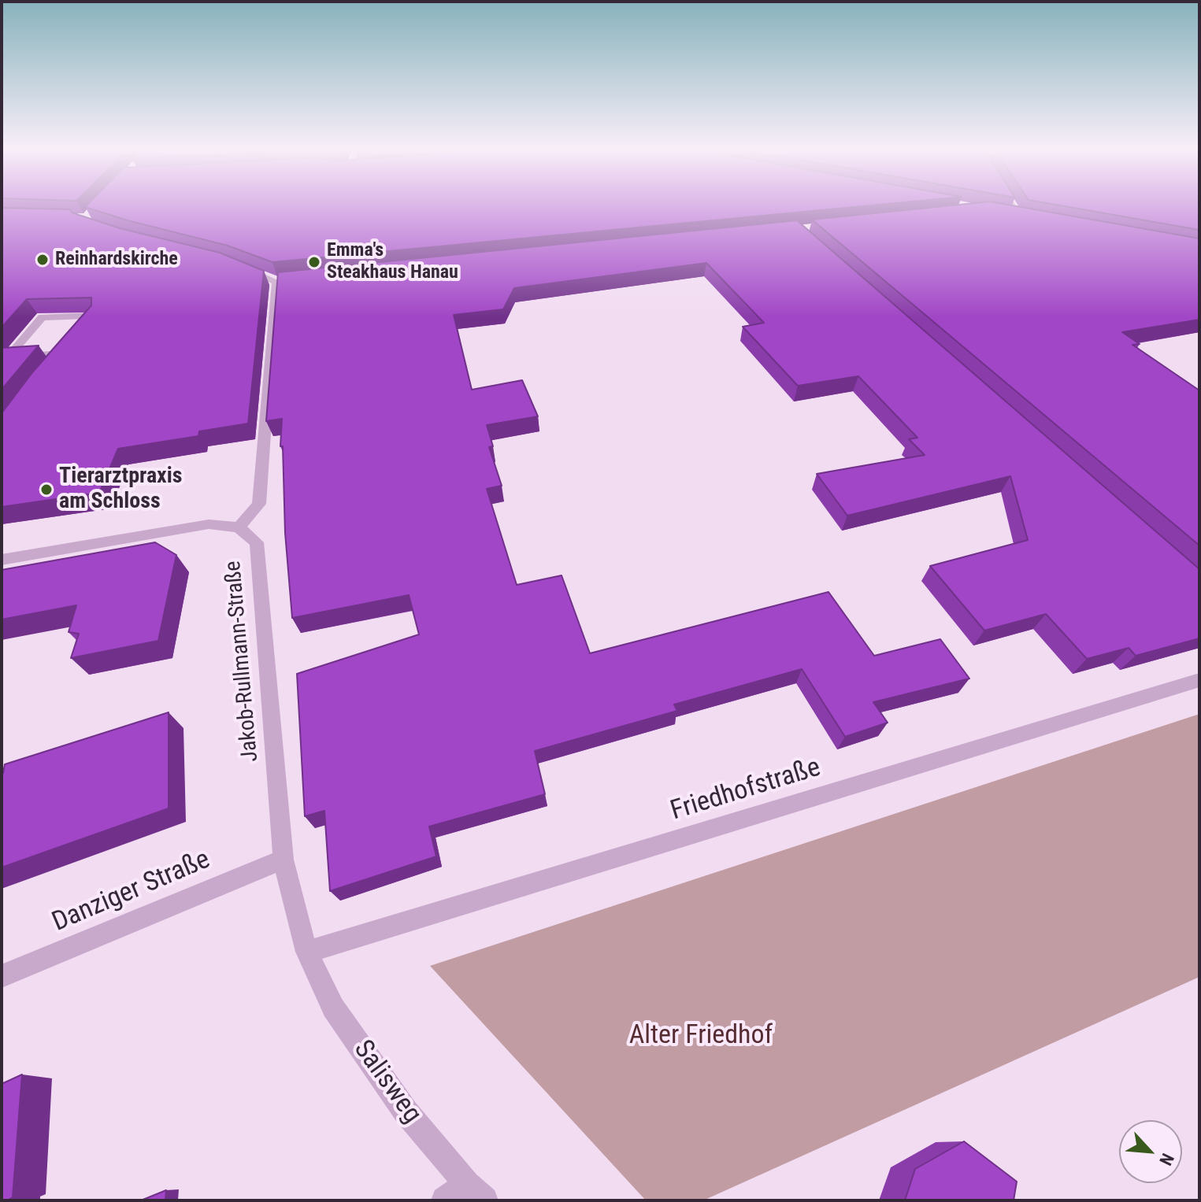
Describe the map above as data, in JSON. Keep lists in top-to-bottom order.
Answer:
{
  "streets": {
    "street": [
      "Jakob-Rullmann-Straße",
      "Friedhofstraße",
      "Danziger Straße",
      "Salisweg"
    ]
  },
  "crossings": [
    ["Jakob-Rullmann-Straße", "Friedhofstraße"],
    ["Jakob-Rullmann-Straße", "Danziger Straße"],
    ["Jakob-Rullmann-Straße", "Salisweg"],
    ["Friedhofstraße", "Salisweg"]
  ],
  "parks": ["Alter Friedhof"],
  "places": ["Reinhardskirche", "Emma's Steakhaus Hanau", "Tierarztpraxis am Schloss"],
  "north": "bottom right"
}
